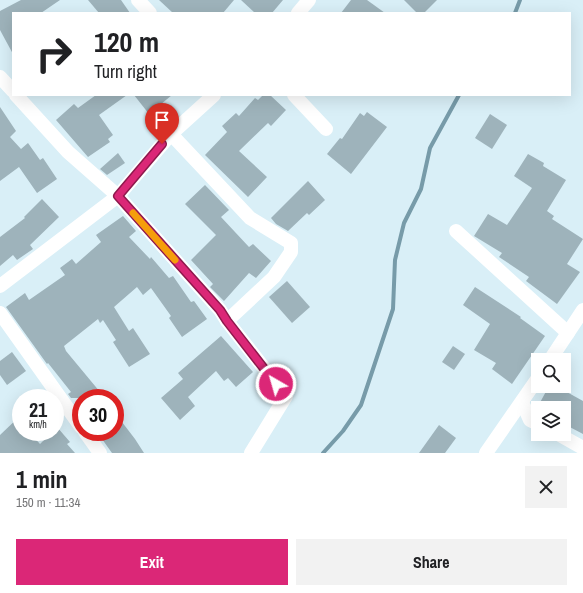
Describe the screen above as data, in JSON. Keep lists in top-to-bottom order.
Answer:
{
  "page": {
    "turn": ["120 m", "Turn right"],
    "speed": "21 km/h",
    "limit": "30",
    "heading": ["1 min", "150 m · 11:34"],
    "buttons": ["Exit", "Share"]
  }
}
